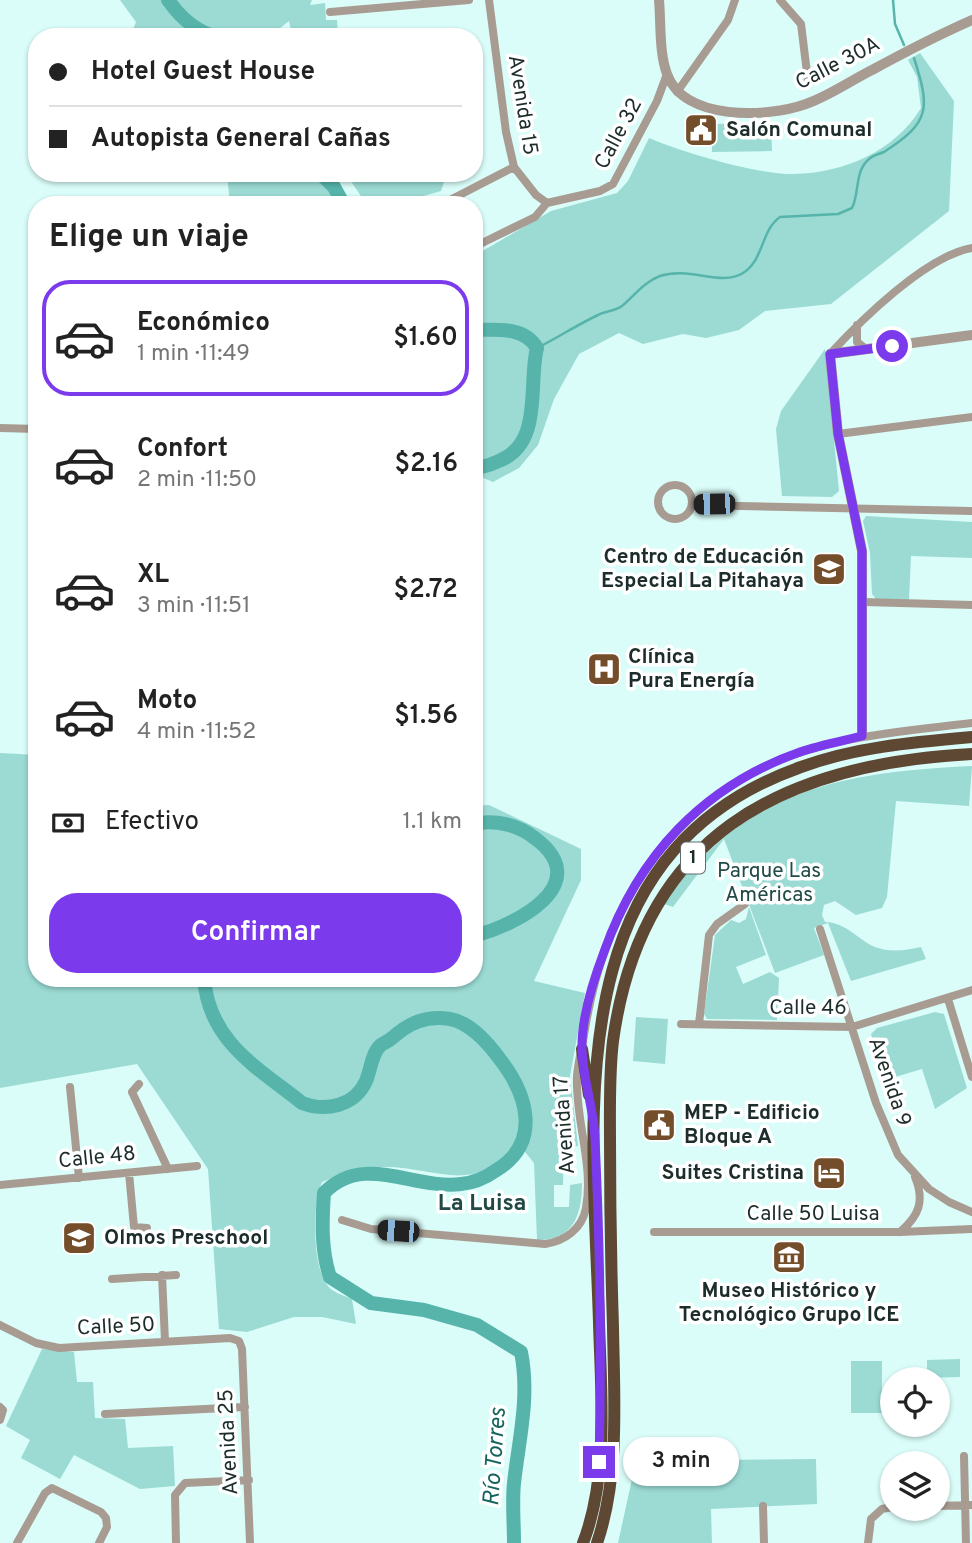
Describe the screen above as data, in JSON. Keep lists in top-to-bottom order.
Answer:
{
  "streets": {
    "highway": ["1"],
    "street": [
      "Calle 30A",
      "Avenida 15",
      "Calle 32",
      "Calle 46",
      "Avenida 9",
      "Avenida 17",
      "Calle 48",
      "Calle 50 Luisa",
      "Calle 50",
      "Avenida 25"
    ]
  },
  "crossings": [
    ["Avenida 15", "Calle 32"],
    ["Calle 46", "Avenida 9"],
    ["Calle 50", "Avenida 25"]
  ],
  "districts": ["La Luisa"],
  "water": ["Río Torres"],
  "parks": ["Parque Las Américas"],
  "places": {
    "public building": ["Salón Comunal", "MEP - Edificio Bloque A"],
    "school or university": ["Centro de Educación Especial La Pitahaya", "Olmos Preschool"],
    "hospital": ["Clínica Pura Energía"],
    "hotel": ["Suites Cristina"],
    "museum": ["Museo Histórico y Tecnológico Grupo ICE"]
  },
  "page": {
    "banner": ["Hotel Guest House", "Autopista General Cañas"],
    "heading": "Elige un viaje",
    "list": [
      {
        "name": "Económico",
        "note": "1 min · 11:49",
        "value": "$1.60"
      },
      {
        "name": "Confort",
        "note": "2 min · 11:50",
        "value": "$2.16"
      },
      {
        "name": "XL",
        "note": "3 min · 11:51",
        "value": "$2.72"
      },
      {
        "name": "Moto",
        "note": "4 min · 11:52",
        "value": "$1.56"
      }
    ],
    "pay": ["Efectivo", "1.1 km"],
    "buttons": "Confirmar",
    "bubble": "3 min"
  }
}
